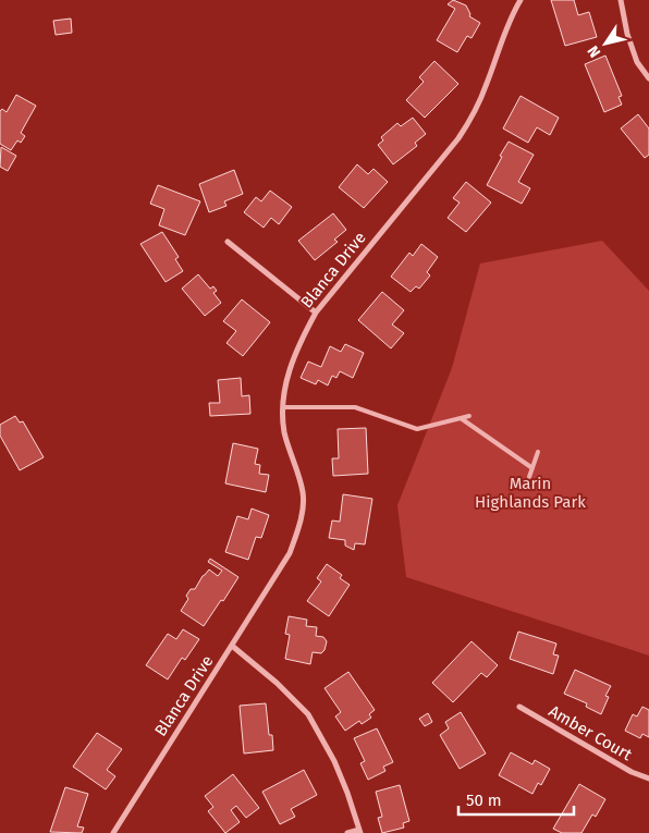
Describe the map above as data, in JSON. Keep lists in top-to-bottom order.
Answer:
{
  "streets": {
    "street": ["Blanca Drive", "Amber Court"]
  },
  "parks": ["Marin Highlands Park"],
  "scale_bar": "50 m",
  "north": "bottom left"
}
